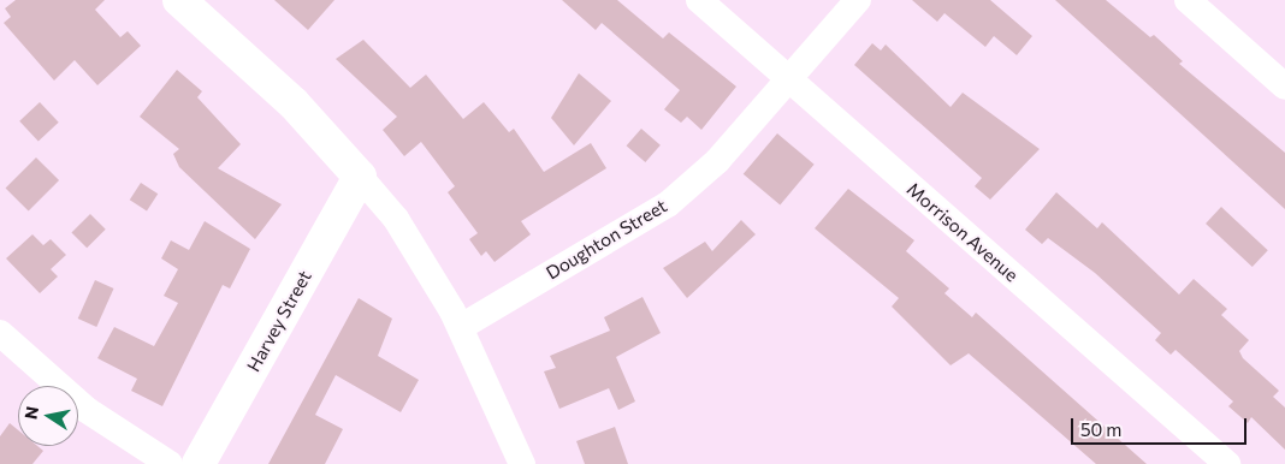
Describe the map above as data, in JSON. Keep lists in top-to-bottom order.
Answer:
{
  "streets": {
    "street": ["Morrison Avenue", "Doughton Street", "Harvey Street"]
  },
  "crossings": [
    ["Morrison Avenue", "Doughton Street"]
  ],
  "scale_bar": "50 m",
  "north": "left"
}
